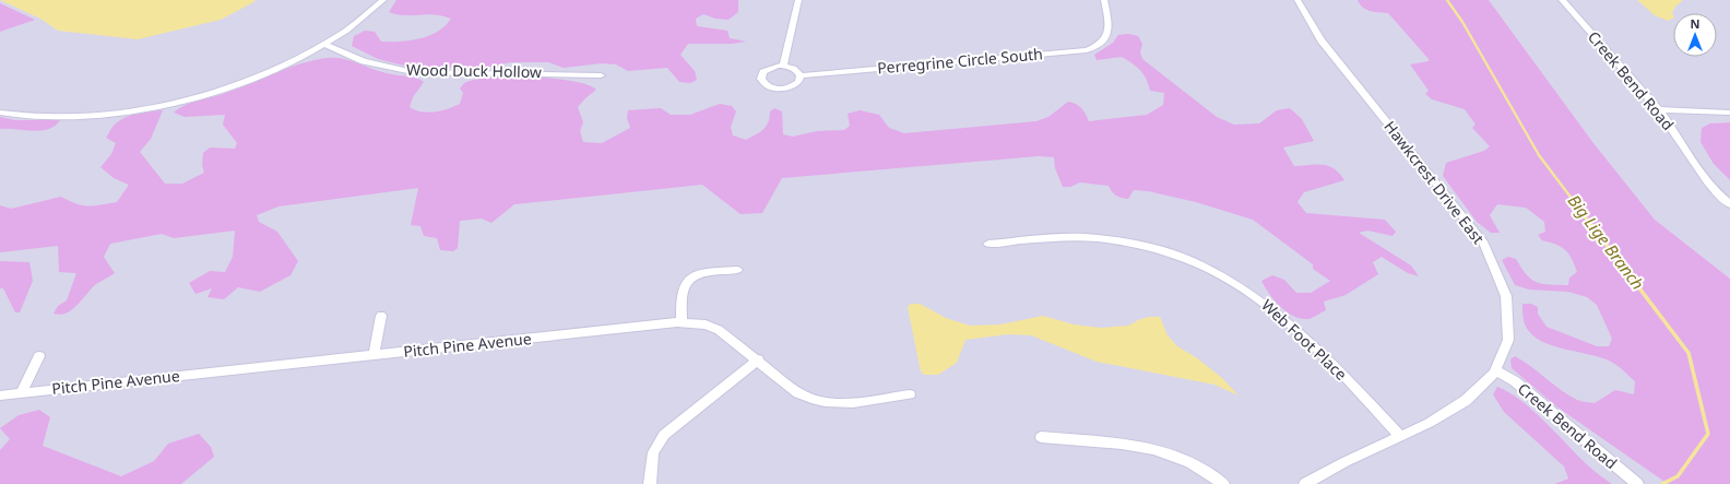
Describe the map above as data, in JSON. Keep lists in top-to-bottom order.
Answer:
{
  "streets": {
    "street": [
      "Perregrine Circle South",
      "Wood Duck Hollow",
      "Creek Bend Road",
      "Hawkcrest Drive East",
      "Web Foot Place",
      "Pitch Pine Avenue"
    ]
  },
  "crossings": [
    ["Creek Bend Road", "Hawkcrest Drive East"],
    ["Hawkcrest Drive East", "Web Foot Place"]
  ],
  "water": ["Big Lige Branch"],
  "north": "top"
}
